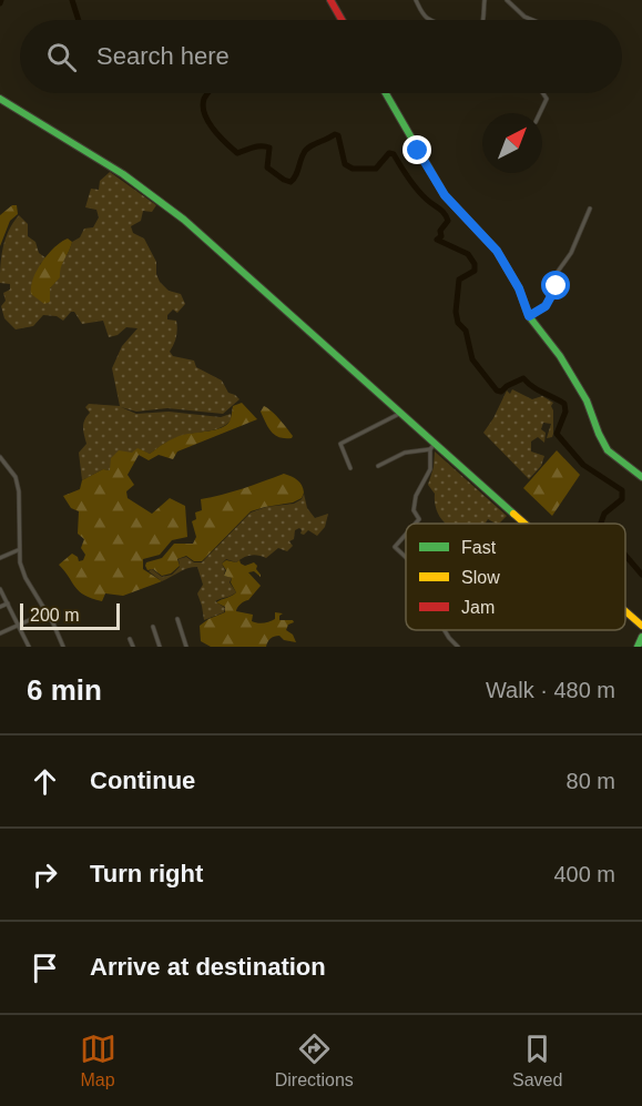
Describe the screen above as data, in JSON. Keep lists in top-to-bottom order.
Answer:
{
  "legend": ["Fast", "Slow", "Jam"],
  "scale_bar": "200 m",
  "north": "top right",
  "page": {
    "search": "Search here",
    "scale": "200 m",
    "heading": ["6 min", "Walk · 480 m"],
    "list": [
      ["Continue", "80 m"],
      ["Turn right", "400 m"],
      "Arrive at destination"
    ],
    "nav": ["Map", "Directions", "Saved"]
  }
}
